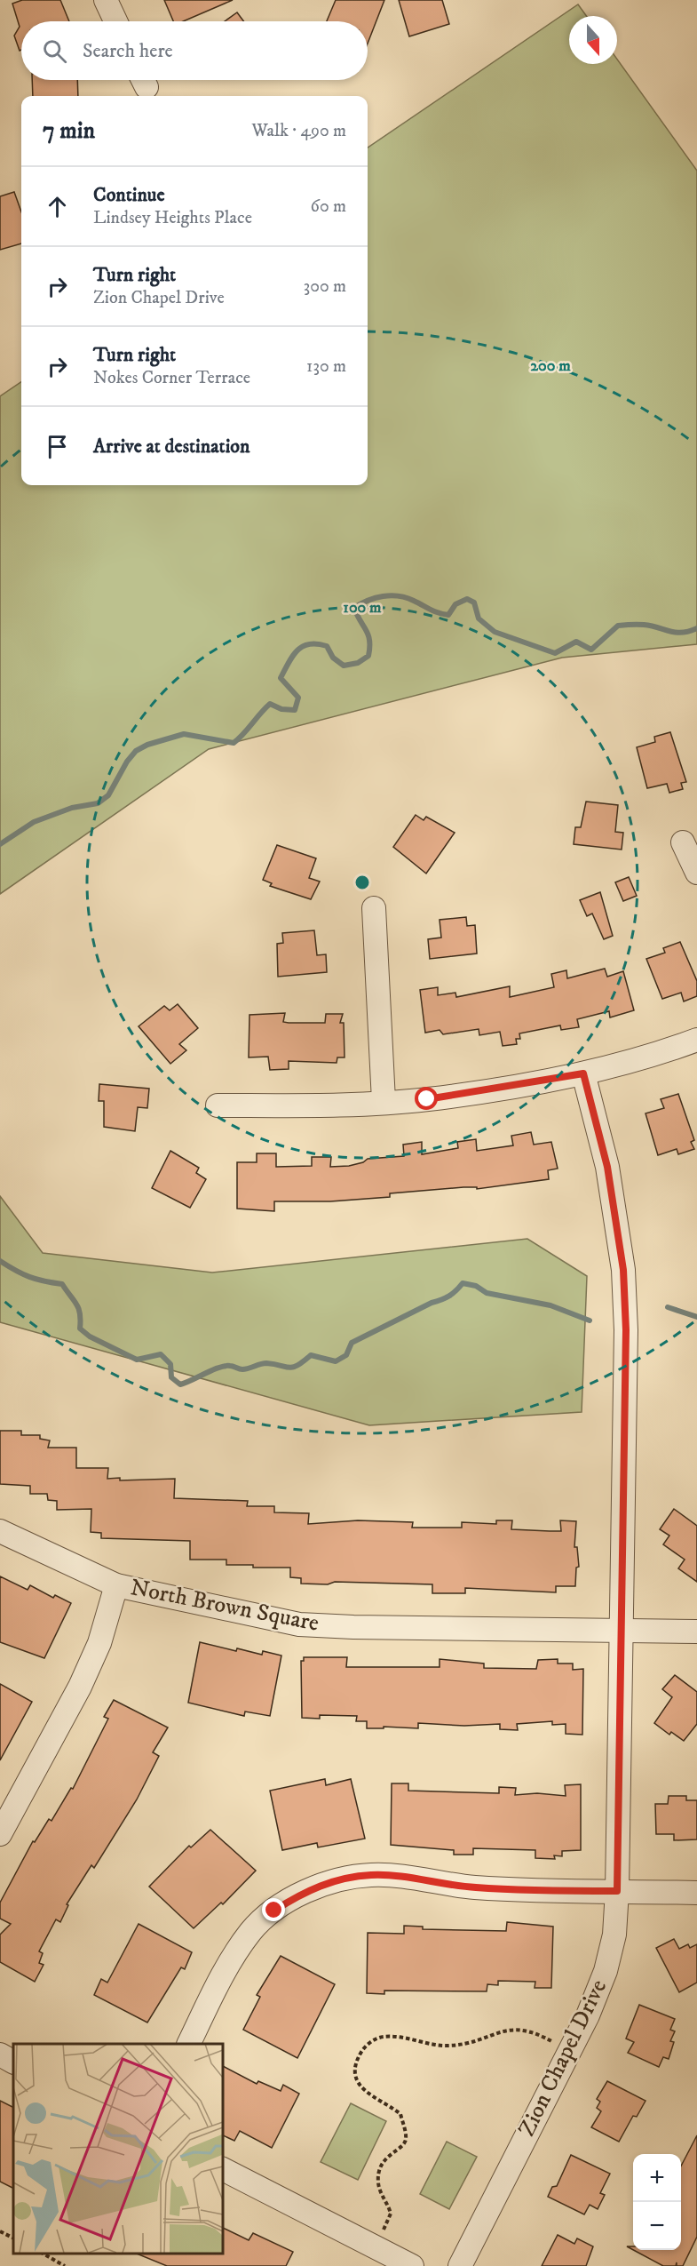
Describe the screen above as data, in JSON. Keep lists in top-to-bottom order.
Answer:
{
  "streets": {
    "street": ["North Brown Square", "Zion Chapel Drive"]
  },
  "crossings": [
    ["North Brown Square", "Zion Chapel Drive"]
  ],
  "north": "bottom",
  "page": {
    "search": "Search here",
    "heading": ["7 min", "Walk · 490 m"],
    "list": [
      ["Continue", "Lindsey Heights Place", "60 m"],
      ["Turn right", "Zion Chapel Drive", "300 m"],
      ["Turn right", "Nokes Corner Terrace", "130 m"],
      "Arrive at destination"
    ],
    "map_buttons": ["+", "−"]
  },
  "rings": ["200 m", "100 m"]
}
